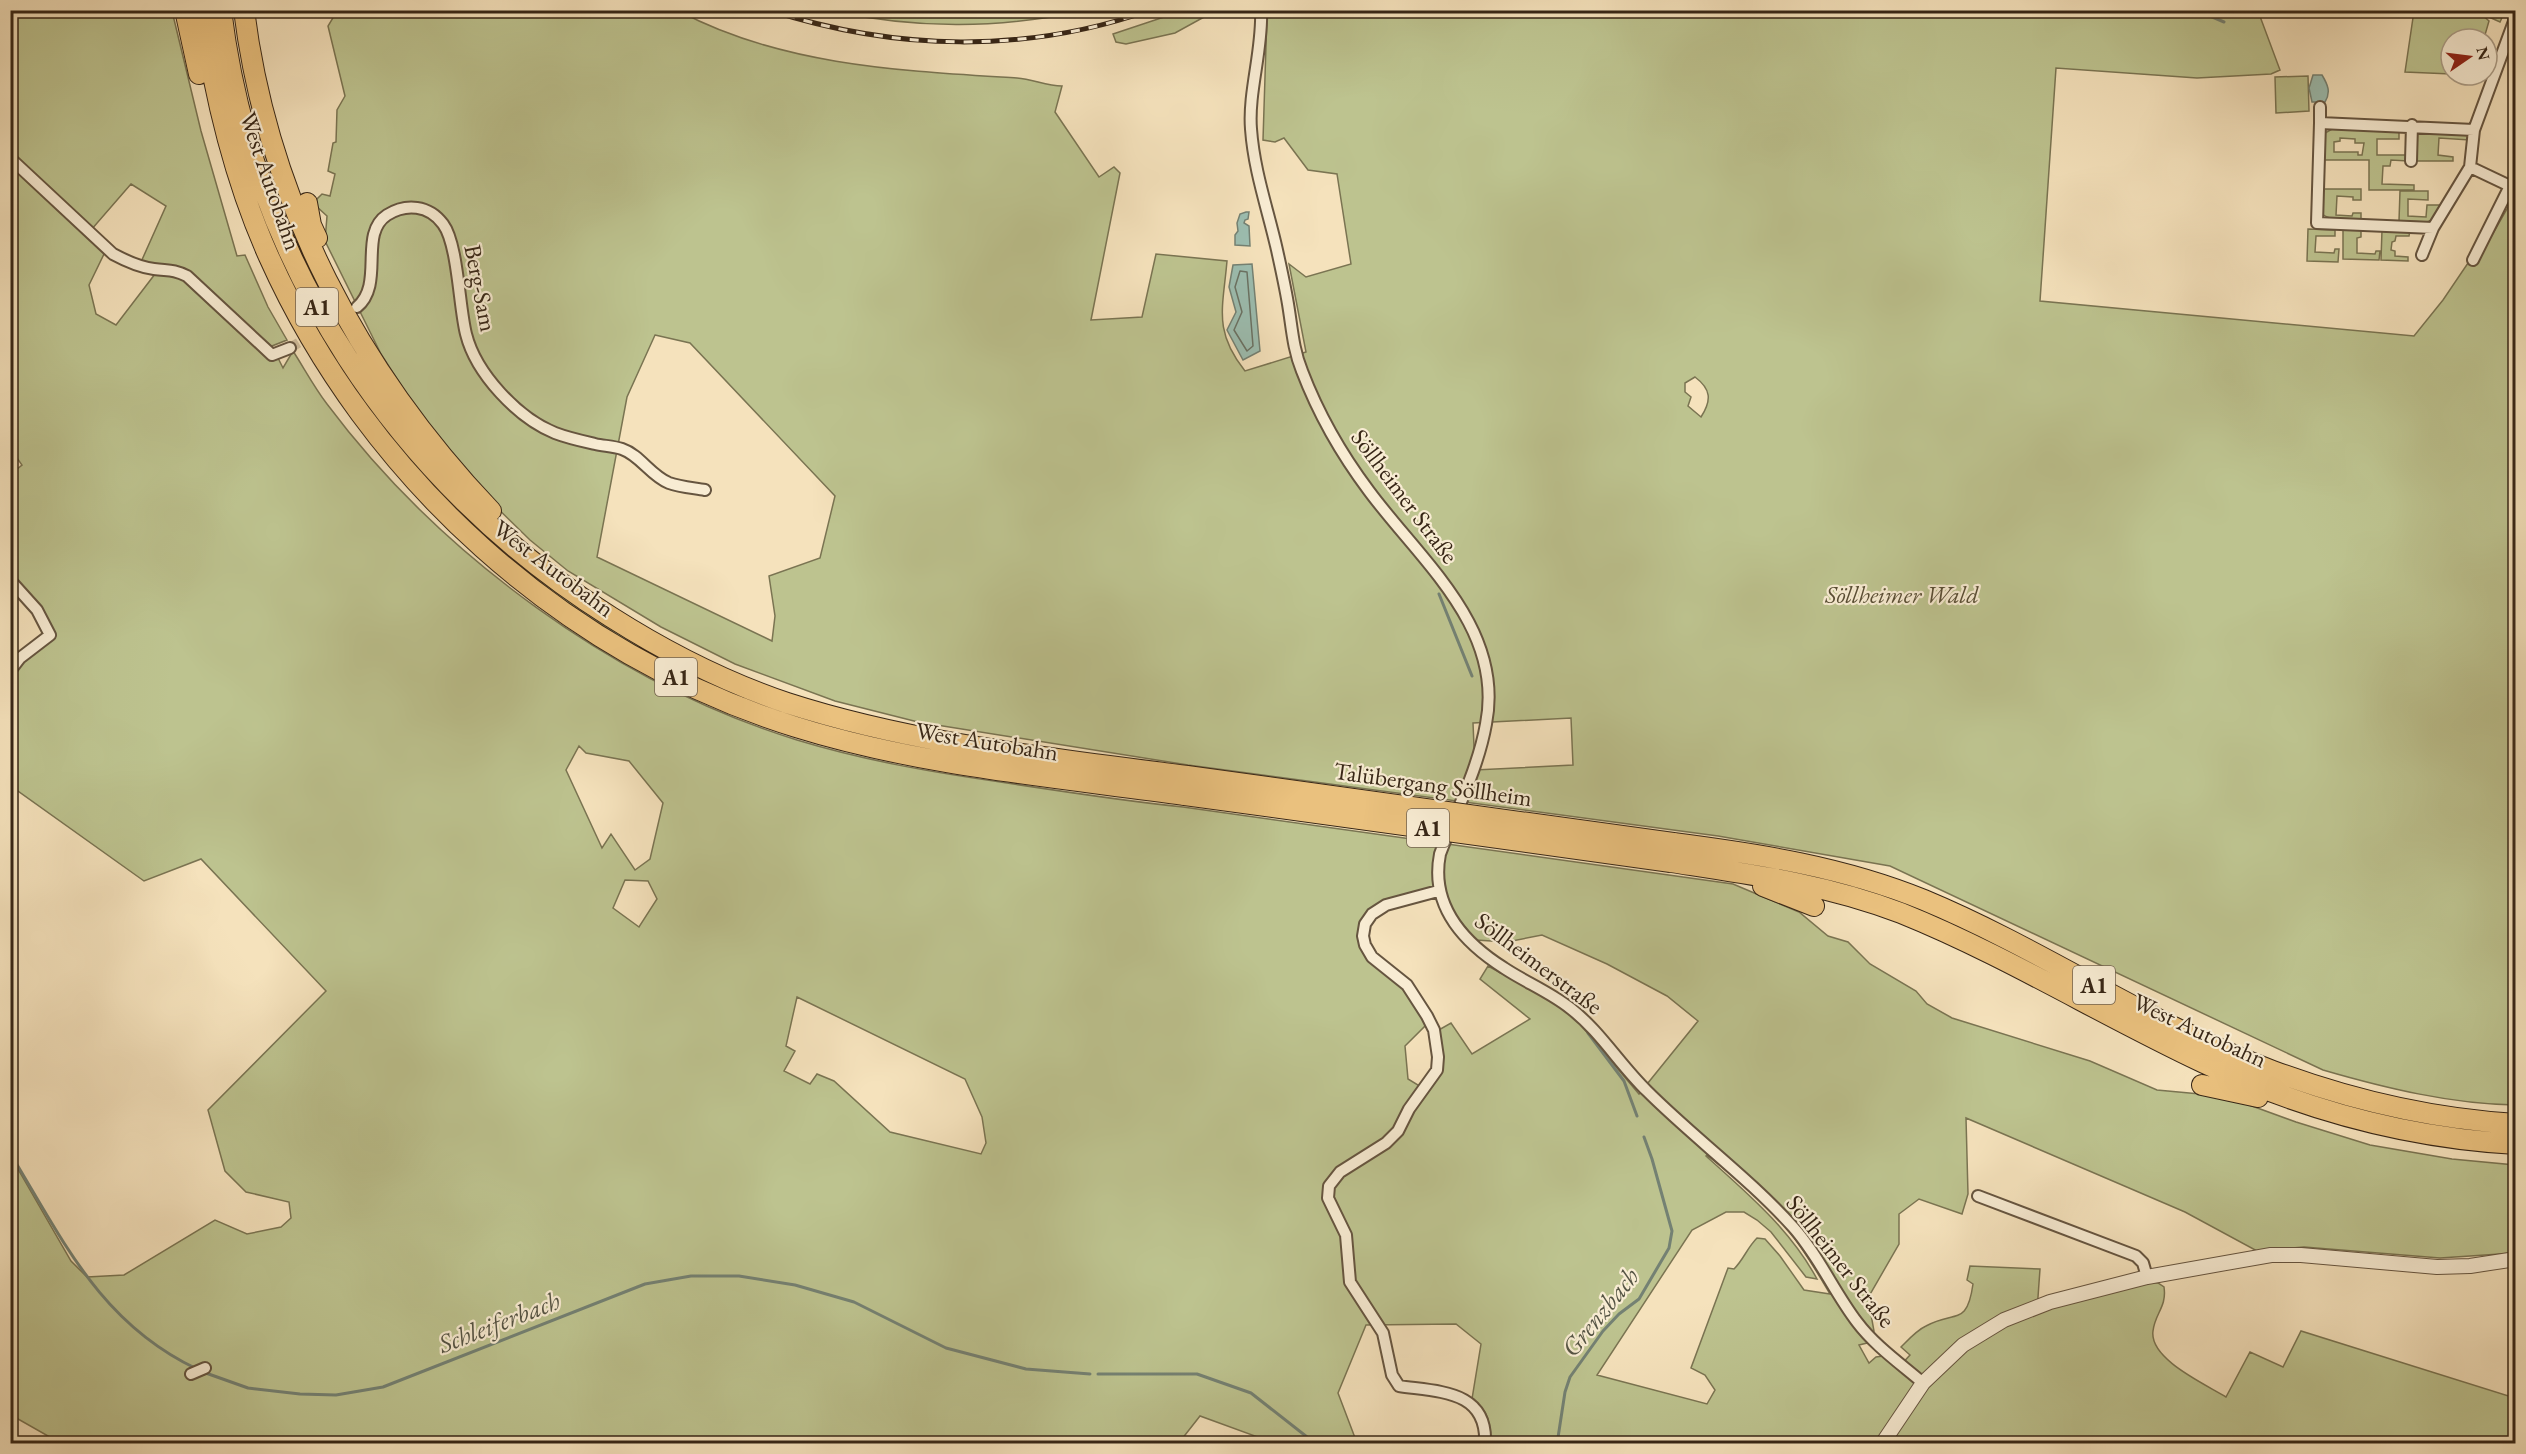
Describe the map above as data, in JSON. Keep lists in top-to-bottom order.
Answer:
{
  "streets": {
    "highway": ["West Autobahn", "A1", "Talübergang Söllheim"],
    "street": ["Berg-Sam", "Söllheimer Straße", "Söllheimerstraße"]
  },
  "crossings": [
    ["West Autobahn", "Talübergang Söllheim"],
    ["Söllheimer Straße", "Söllheimerstraße"]
  ],
  "water": ["Grenzbach", "Schleiferbach"],
  "parks": ["Söllheimer Wald"],
  "north": "right"
}
